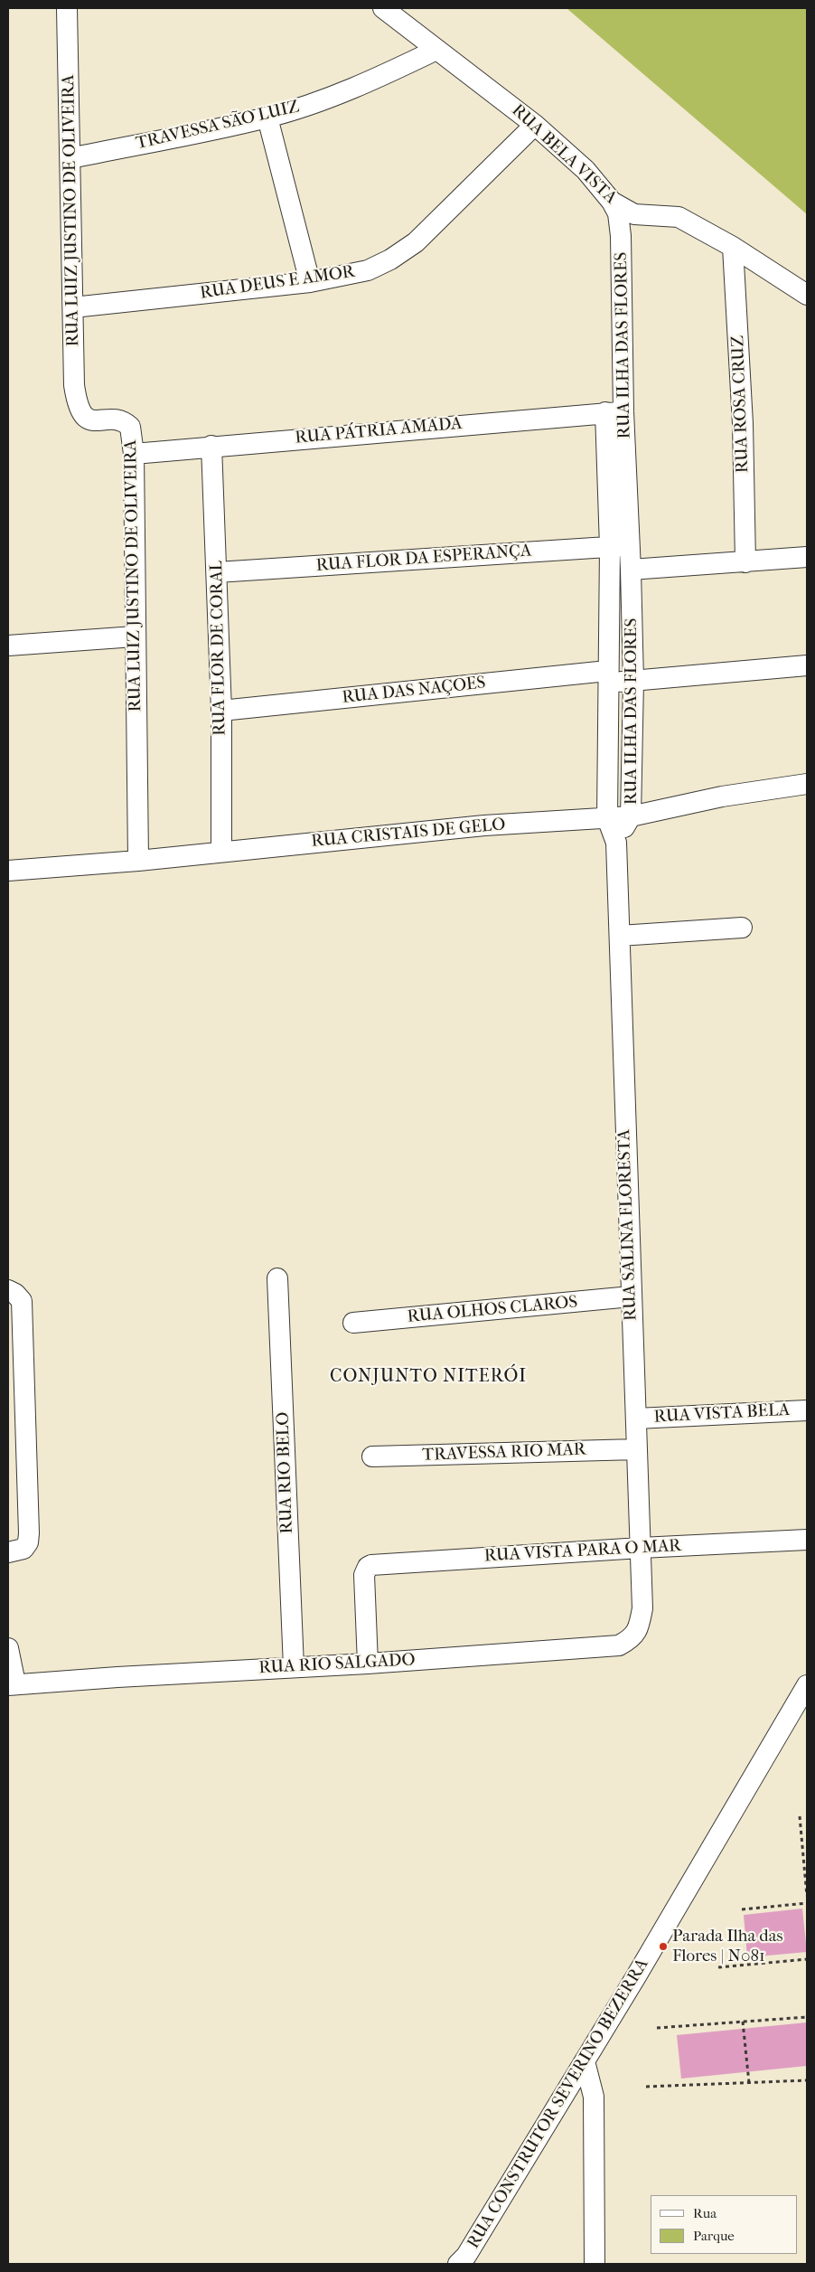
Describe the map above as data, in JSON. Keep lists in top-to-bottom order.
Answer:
{
  "streets": {
    "street": [
      "TRAVESSA SÃO LUIZ",
      "RUA BELA VISTA",
      "RUA LUIZ JUSTINO DE OLIVEIRA",
      "RUA DEUS E AMOR",
      "RUA ILHA DAS FLORES",
      "RUA ROSA CRUZ",
      "RUA PÁTRIA AMADA",
      "RUA FLOR DA ESPERANÇA",
      "RUA FLOR DE CORAL",
      "RUA DAS NAÇOES",
      "RUA CRISTAIS DE GELO",
      "RUA SALINA FLORESTA",
      "RUA OLHOS CLAROS",
      "RUA VISTA BELA",
      "TRAVESSA RIO MAR",
      "RUA RIO BELO",
      "RUA VISTA PARA O MAR",
      "RUA RIO SALGADO",
      "RUA CONSTRUTOR SEVERINO BEZERRA"
    ]
  },
  "crossings": [
    ["TRAVESSA SÃO LUIZ", "RUA BELA VISTA"],
    ["TRAVESSA SÃO LUIZ", "RUA LUIZ JUSTINO DE OLIVEIRA"],
    ["RUA BELA VISTA", "RUA DEUS E AMOR"],
    ["RUA BELA VISTA", "RUA ILHA DAS FLORES"],
    ["RUA BELA VISTA", "RUA ROSA CRUZ"],
    ["RUA LUIZ JUSTINO DE OLIVEIRA", "RUA DEUS E AMOR"],
    ["RUA LUIZ JUSTINO DE OLIVEIRA", "RUA PÁTRIA AMADA"],
    ["RUA LUIZ JUSTINO DE OLIVEIRA", "RUA CRISTAIS DE GELO"],
    ["RUA ILHA DAS FLORES", "RUA PÁTRIA AMADA"],
    ["RUA ILHA DAS FLORES", "RUA FLOR DA ESPERANÇA"],
    ["RUA ILHA DAS FLORES", "RUA DAS NAÇOES"],
    ["RUA ILHA DAS FLORES", "RUA CRISTAIS DE GELO"],
    ["RUA ILHA DAS FLORES", "RUA SALINA FLORESTA"],
    ["RUA PÁTRIA AMADA", "RUA FLOR DE CORAL"],
    ["RUA FLOR DA ESPERANÇA", "RUA FLOR DE CORAL"],
    ["RUA FLOR DE CORAL", "RUA DAS NAÇOES"],
    ["RUA FLOR DE CORAL", "RUA CRISTAIS DE GELO"],
    ["RUA SALINA FLORESTA", "RUA OLHOS CLAROS"],
    ["RUA SALINA FLORESTA", "RUA VISTA BELA"],
    ["RUA SALINA FLORESTA", "TRAVESSA RIO MAR"],
    ["RUA SALINA FLORESTA", "RUA VISTA PARA O MAR"],
    ["RUA SALINA FLORESTA", "RUA RIO SALGADO"],
    ["RUA RIO BELO", "RUA RIO SALGADO"],
    ["RUA VISTA PARA O MAR", "RUA RIO SALGADO"]
  ],
  "districts": ["CONJUNTO NITERÓI"],
  "places": ["Parada Ilha das Flores | N081"],
  "legend": ["Rua", "Parque"]
}
